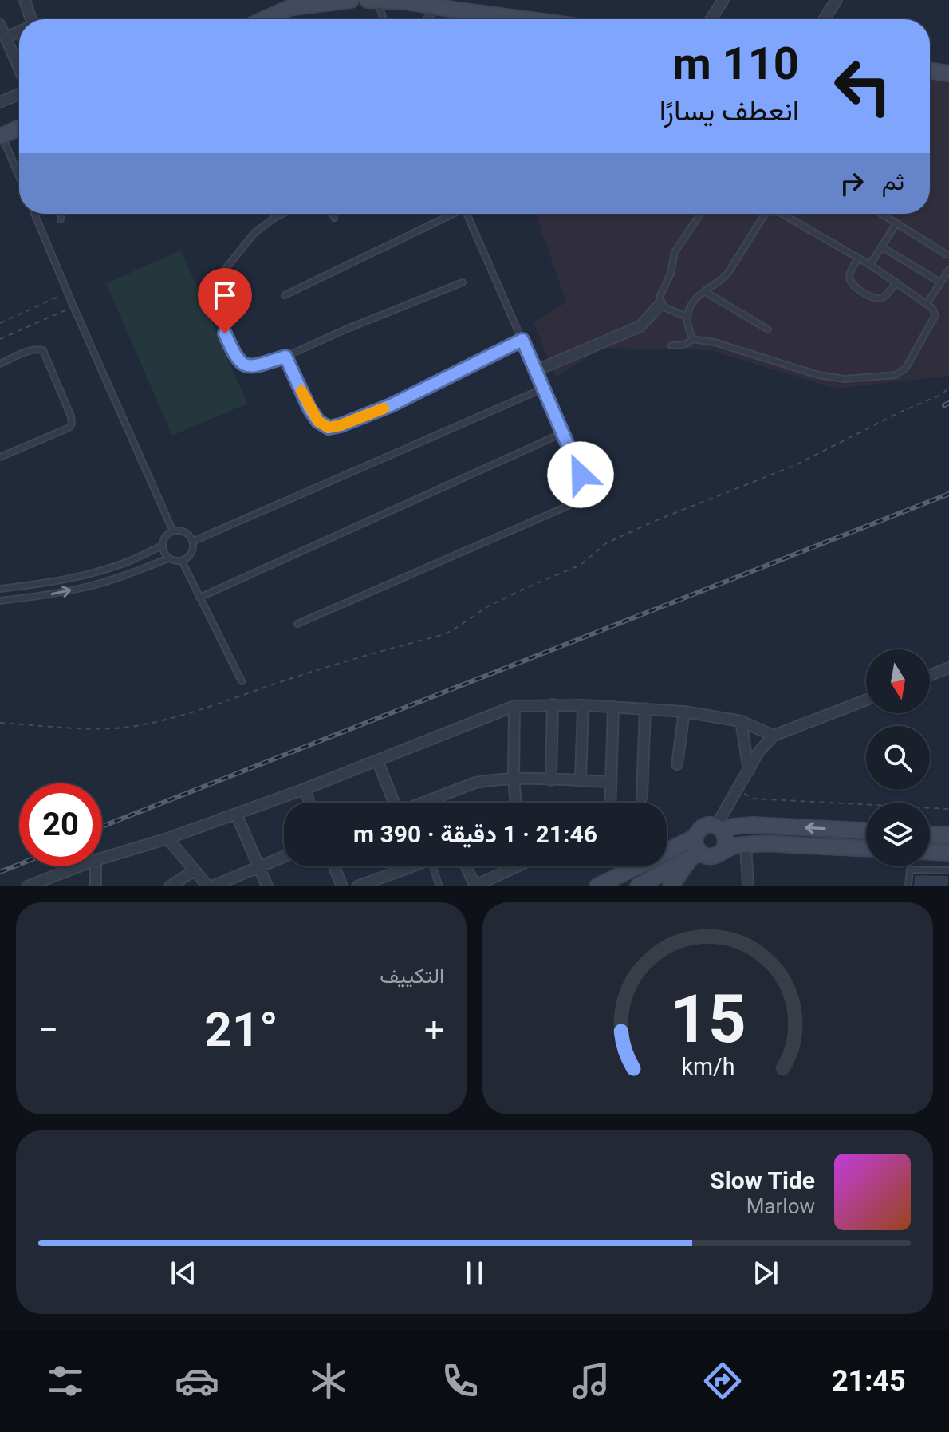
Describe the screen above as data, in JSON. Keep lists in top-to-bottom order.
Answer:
{
  "north": "bottom",
  "page": {
    "turn": ["110 m", "انعطف يسارًا"],
    "then": "ثم",
    "limit": "20",
    "trip": "21:46 · 1 دقيقة · 390 m",
    "tile": "التكييف",
    "heat": ["−", "21°", "+"],
    "song": ["Slow Tide", "Marlow"],
    "tabs": "21:45",
    "gauge": ["15", "km/h"]
  }
}
